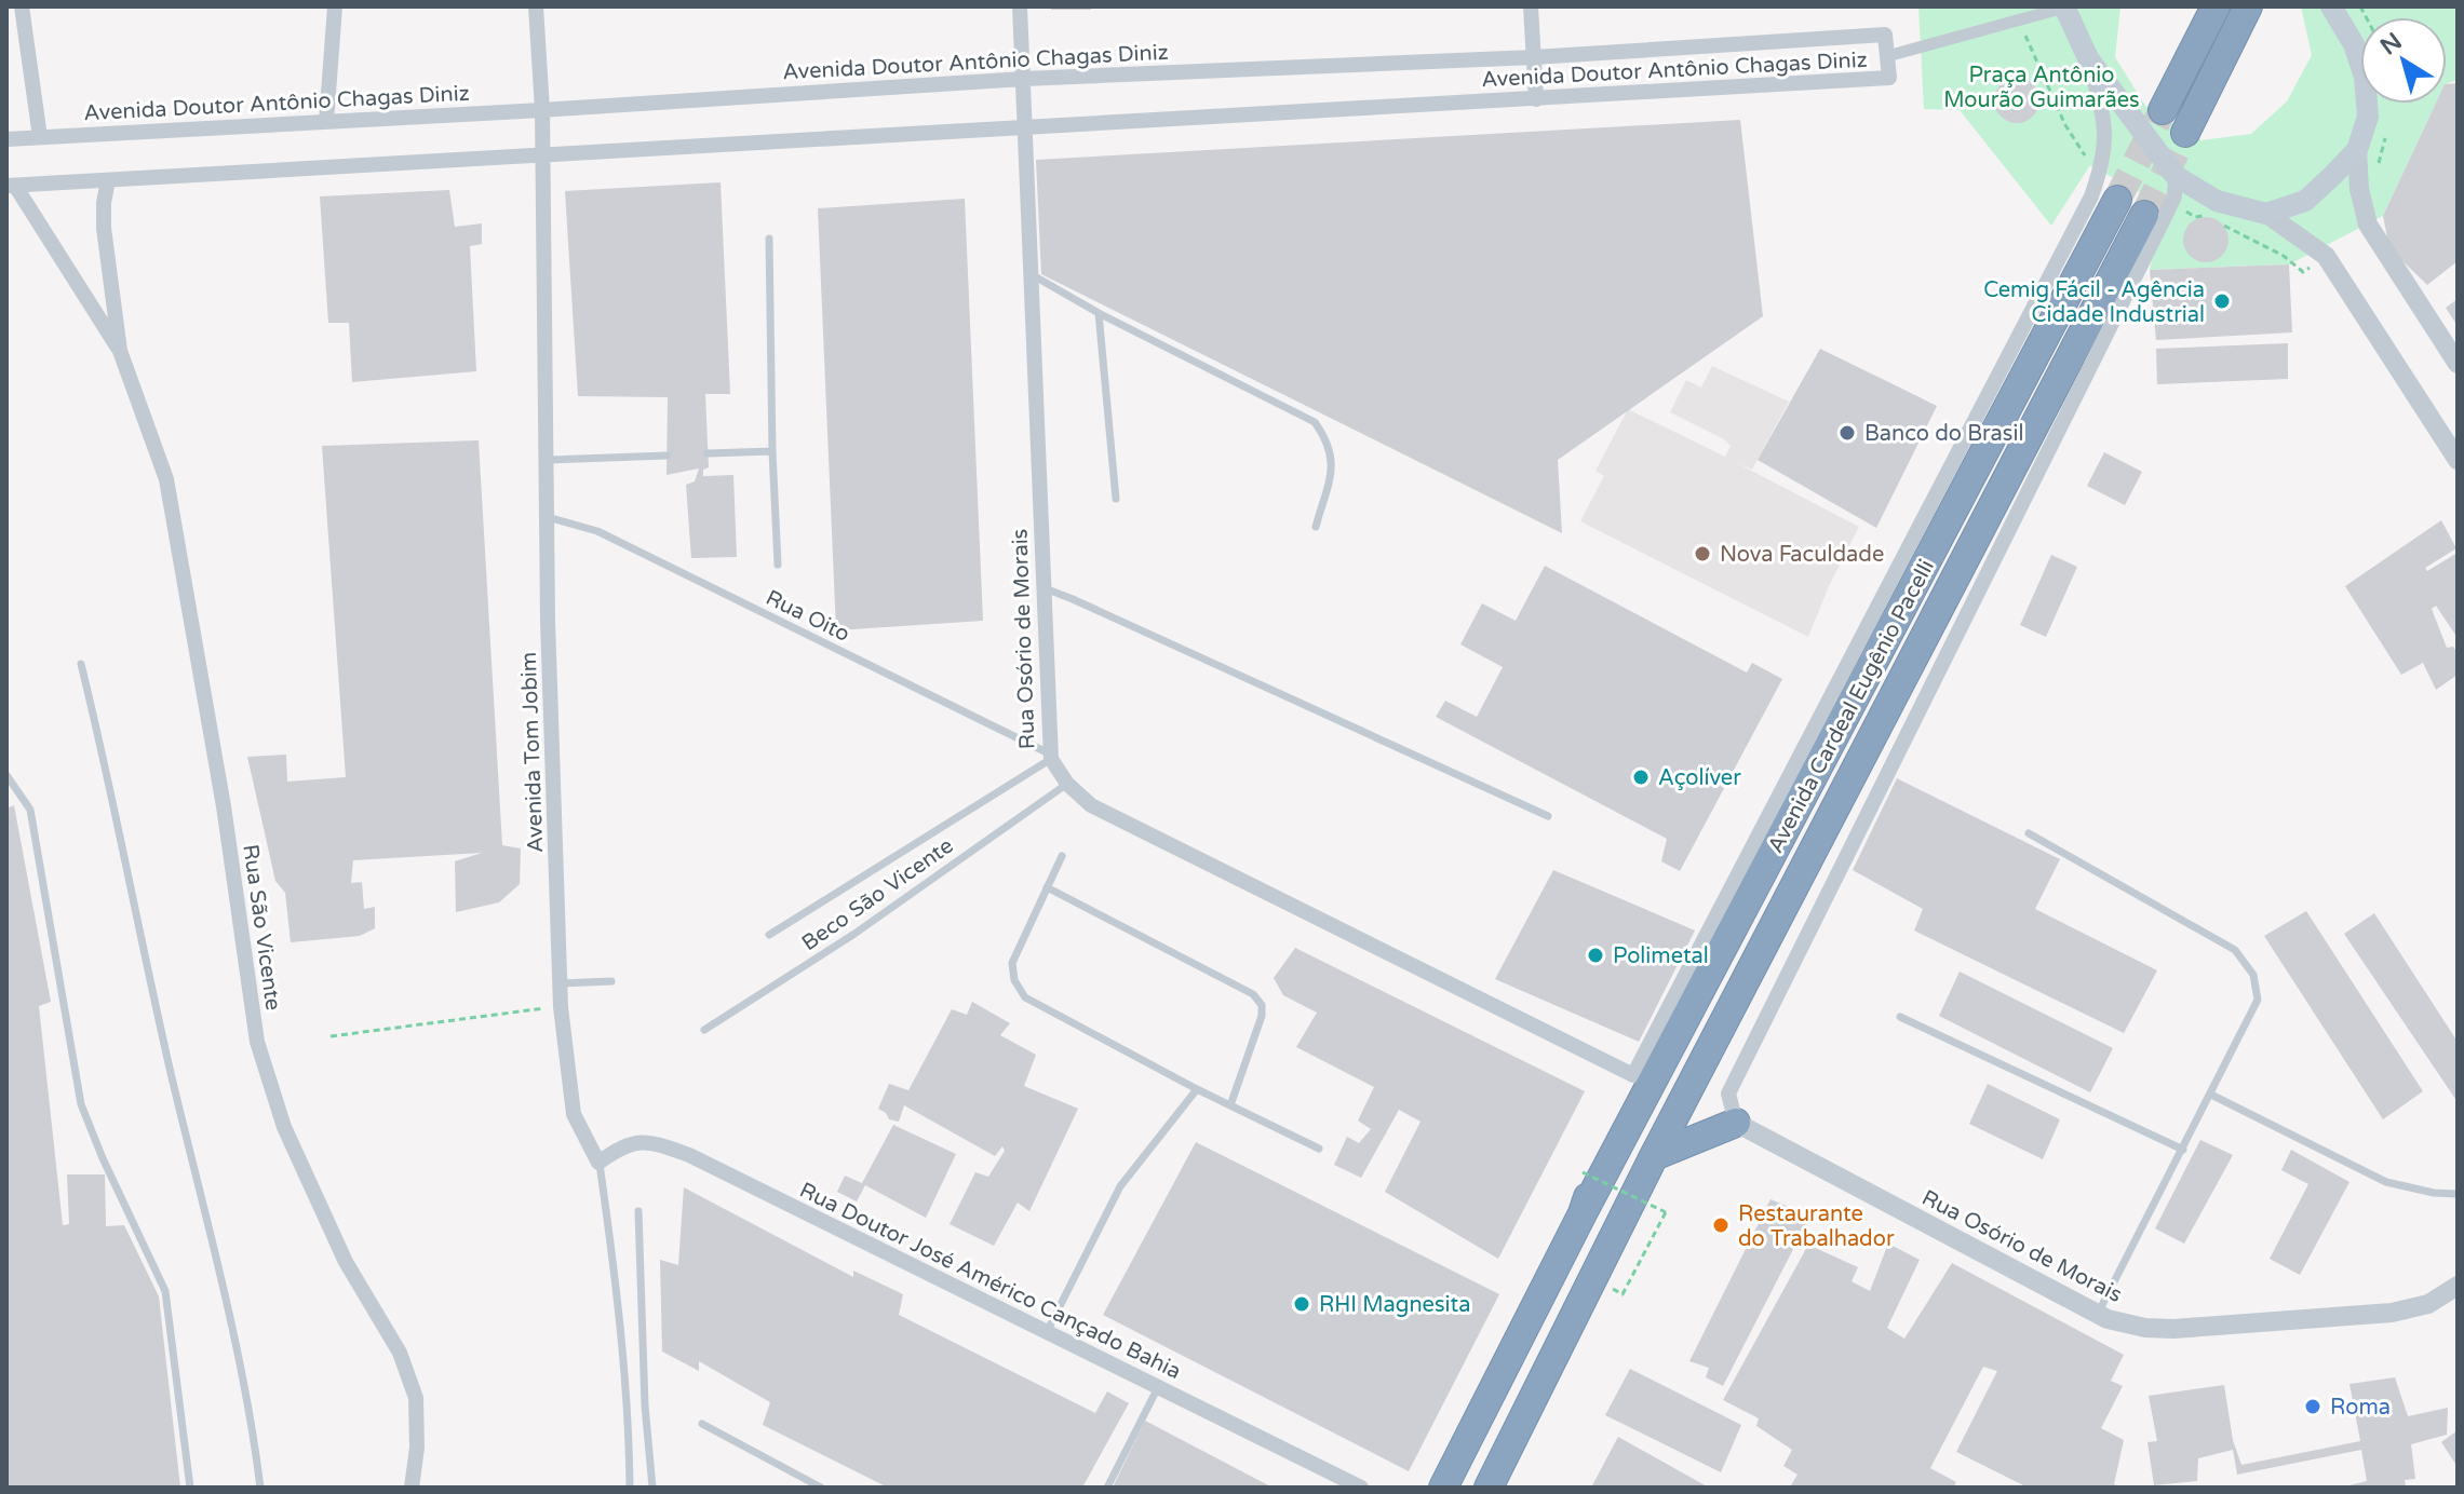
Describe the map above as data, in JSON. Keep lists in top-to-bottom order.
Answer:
{
  "streets": {
    "highway": ["Avenida Cardeal Eugênio Pacelli"],
    "street": [
      "Avenida Doutor Antônio Chagas Diniz",
      "Rua Osório de Morais",
      "Avenida Tom Jobim",
      "Rua São Vicente",
      "Rua Doutor José Américo Cançado Bahia"
    ],
    "lane": ["Rua Oito", "Beco São Vicente"]
  },
  "crossings": [
    ["Avenida Doutor Antônio Chagas Diniz", "Rua Osório de Morais"],
    ["Avenida Doutor Antônio Chagas Diniz", "Avenida Tom Jobim"],
    ["Avenida Doutor Antônio Chagas Diniz", "Rua São Vicente"],
    ["Rua Oito", "Rua Osório de Morais"],
    ["Rua Oito", "Avenida Tom Jobim"],
    ["Rua Osório de Morais", "Avenida Cardeal Eugênio Pacelli"],
    ["Rua Osório de Morais", "Beco São Vicente"],
    ["Avenida Tom Jobim", "Rua Doutor José Américo Cançado Bahia"]
  ],
  "parks": ["Praça Antônio Mourão Guimarães"],
  "places": [
    "Cemig Fácil - Agência Cidade Industrial",
    "Banco do Brasil",
    "Nova Faculdade",
    "Açolíver",
    "Polimetal",
    "Restaurante do Trabalhador",
    "RHI Magnesita",
    "Roma"
  ],
  "north": "top left"
}
